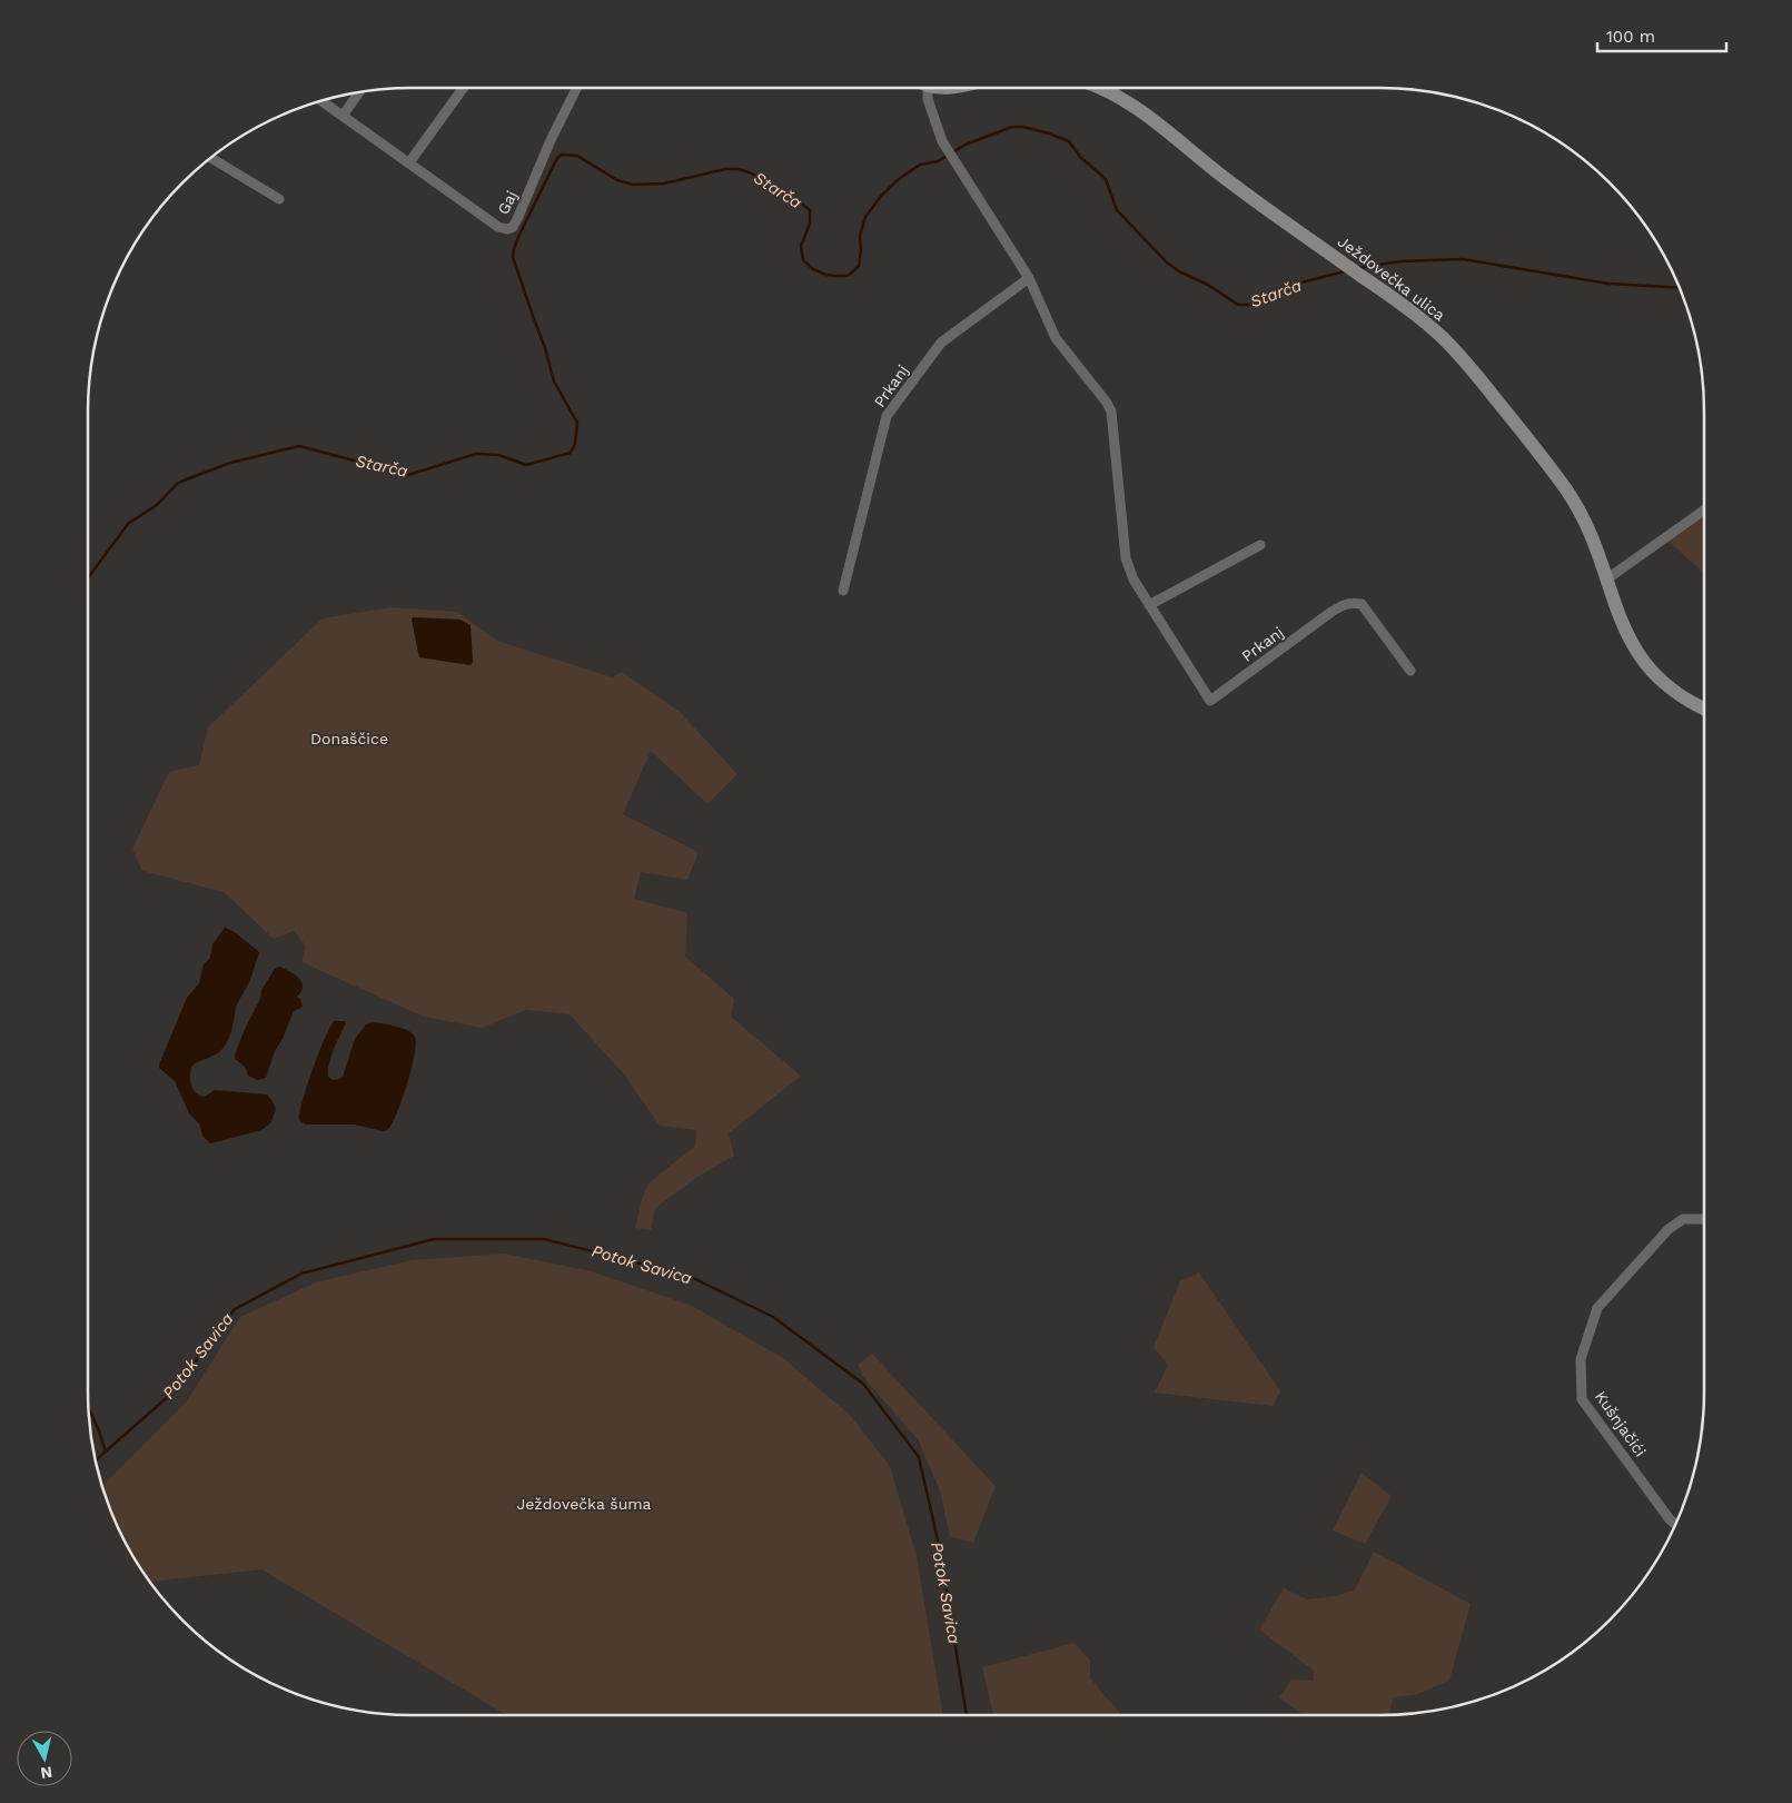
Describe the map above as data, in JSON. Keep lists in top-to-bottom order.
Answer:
{
  "streets": {
    "main road": ["Ježdovečka ulica"],
    "street": ["Gaj", "Prkanj", "Kušnjačići"]
  },
  "water": ["Starča", "Potok Savica"],
  "parks": ["Donaščice", "Ježdovečka šuma"],
  "scale_bar": "100 m",
  "north": "bottom"
}
